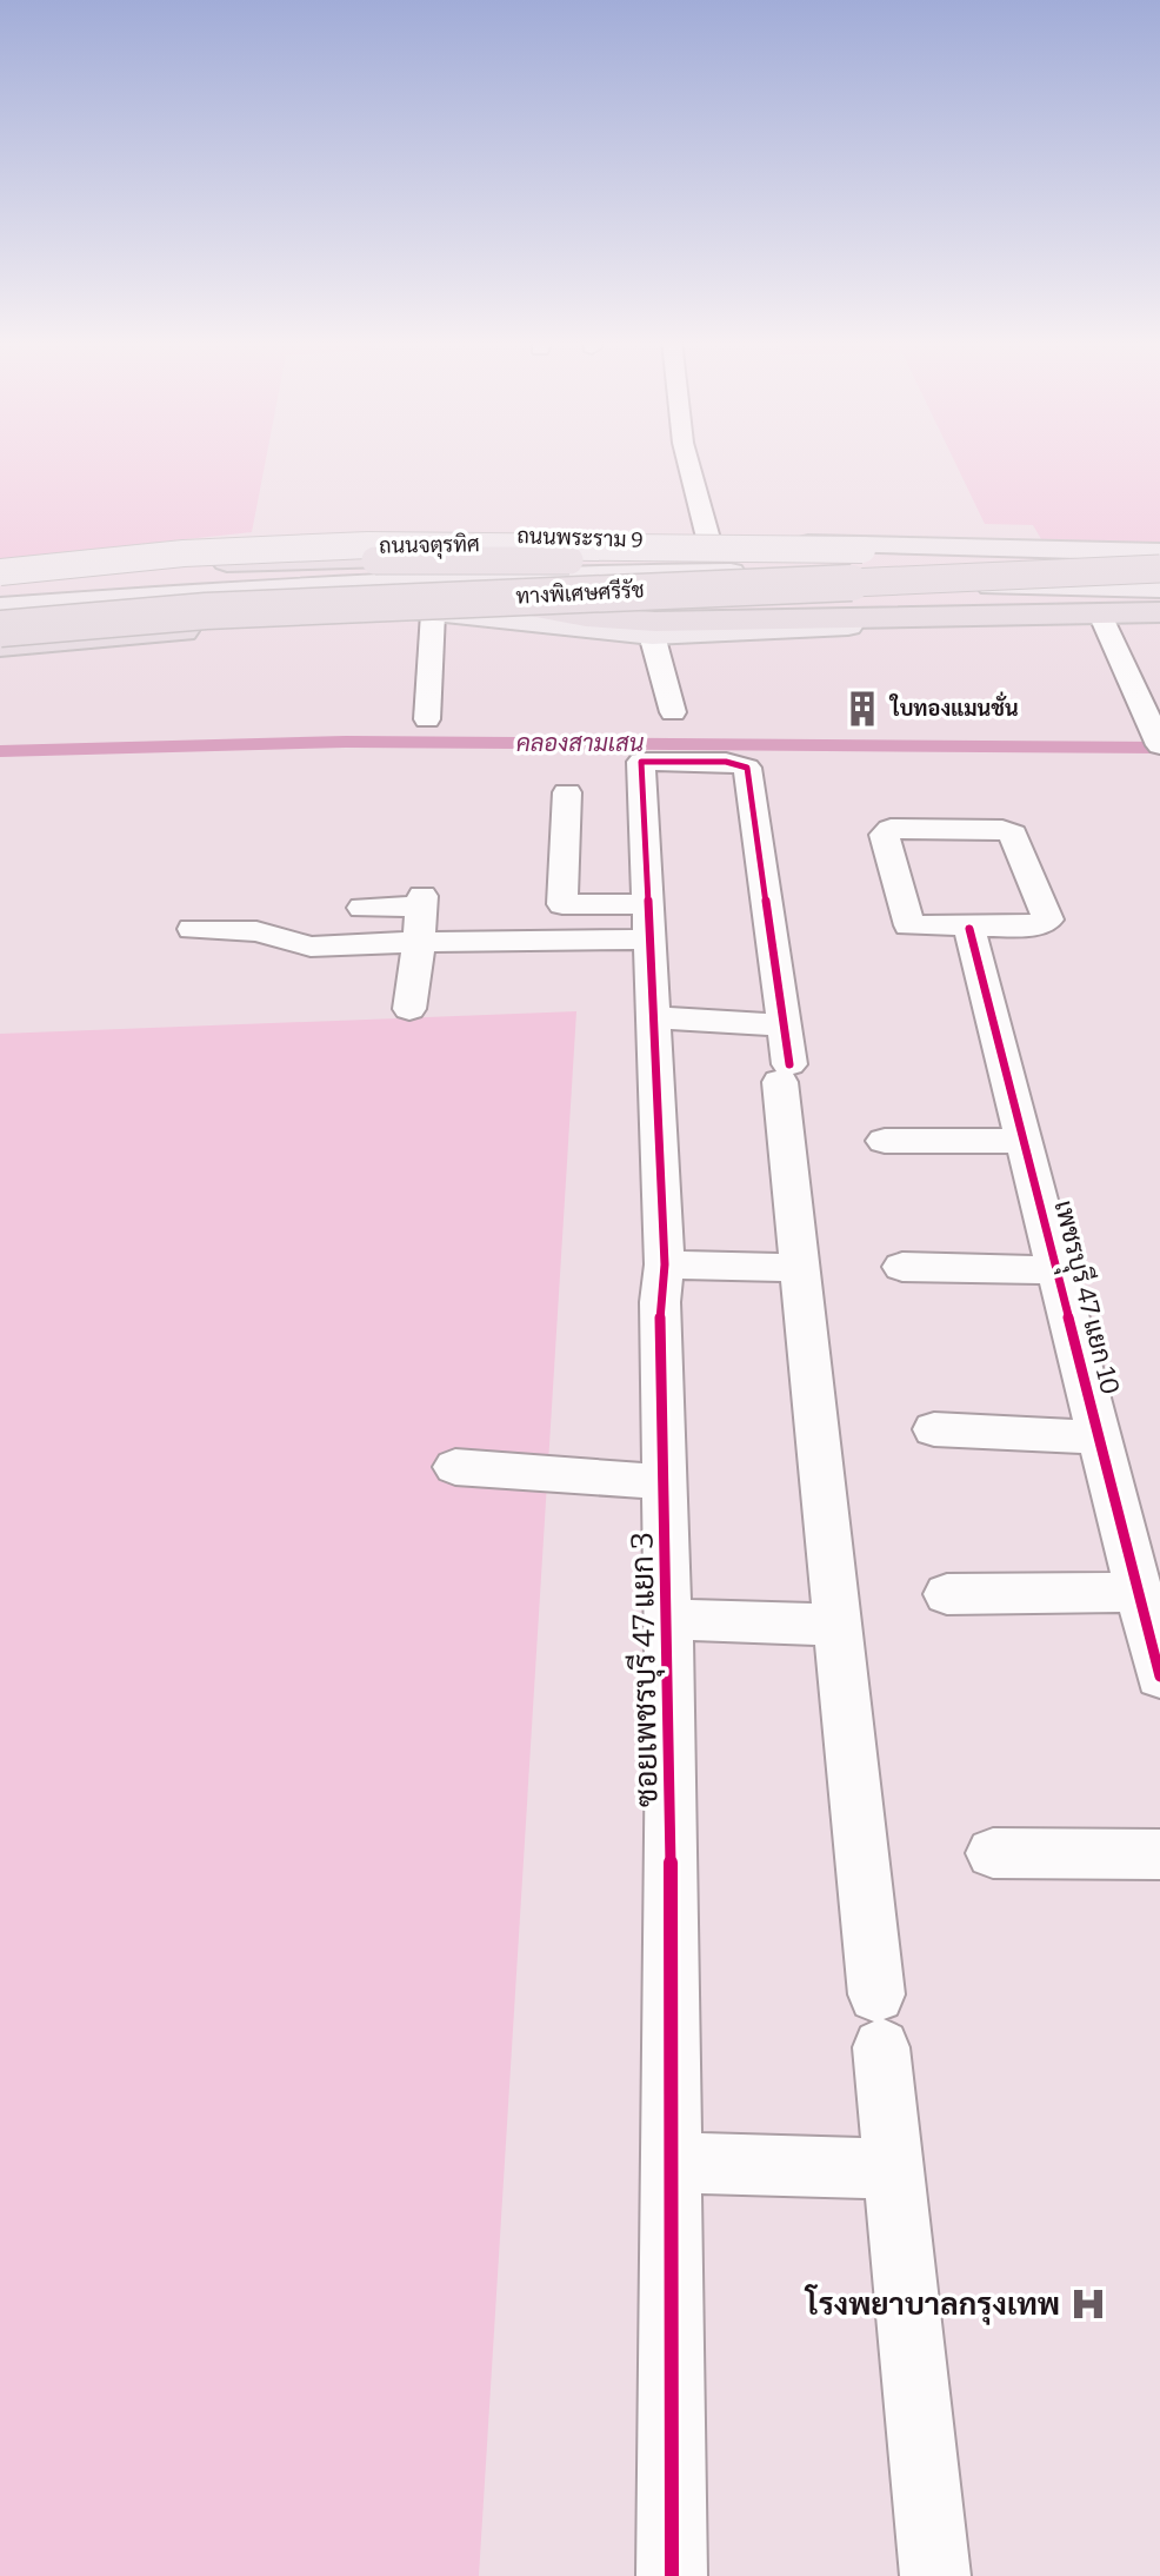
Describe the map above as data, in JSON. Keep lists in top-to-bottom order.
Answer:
{
  "streets": {
    "highway": ["ทางพิเศษศรีรัช"],
    "main road": ["ถนนพระราม 9", "ถนนจตุรทิศ"],
    "street": ["เพชรบุุรี 47 แยก 10", "ซอยเพชรบุรี 47 แยก 3"]
  },
  "crossings": [
    ["ถนนพระราม 9", "ถนนจตุรทิศ"],
    ["ถนนพระราม 9", "ทางพิเศษศรีรัช"]
  ],
  "water": ["คลองสามเสน"],
  "places": {
    "building": ["ใบทองแมนชั่น"],
    "hospital": ["โรงพยาบาลกรุงเทพ"]
  }
}
